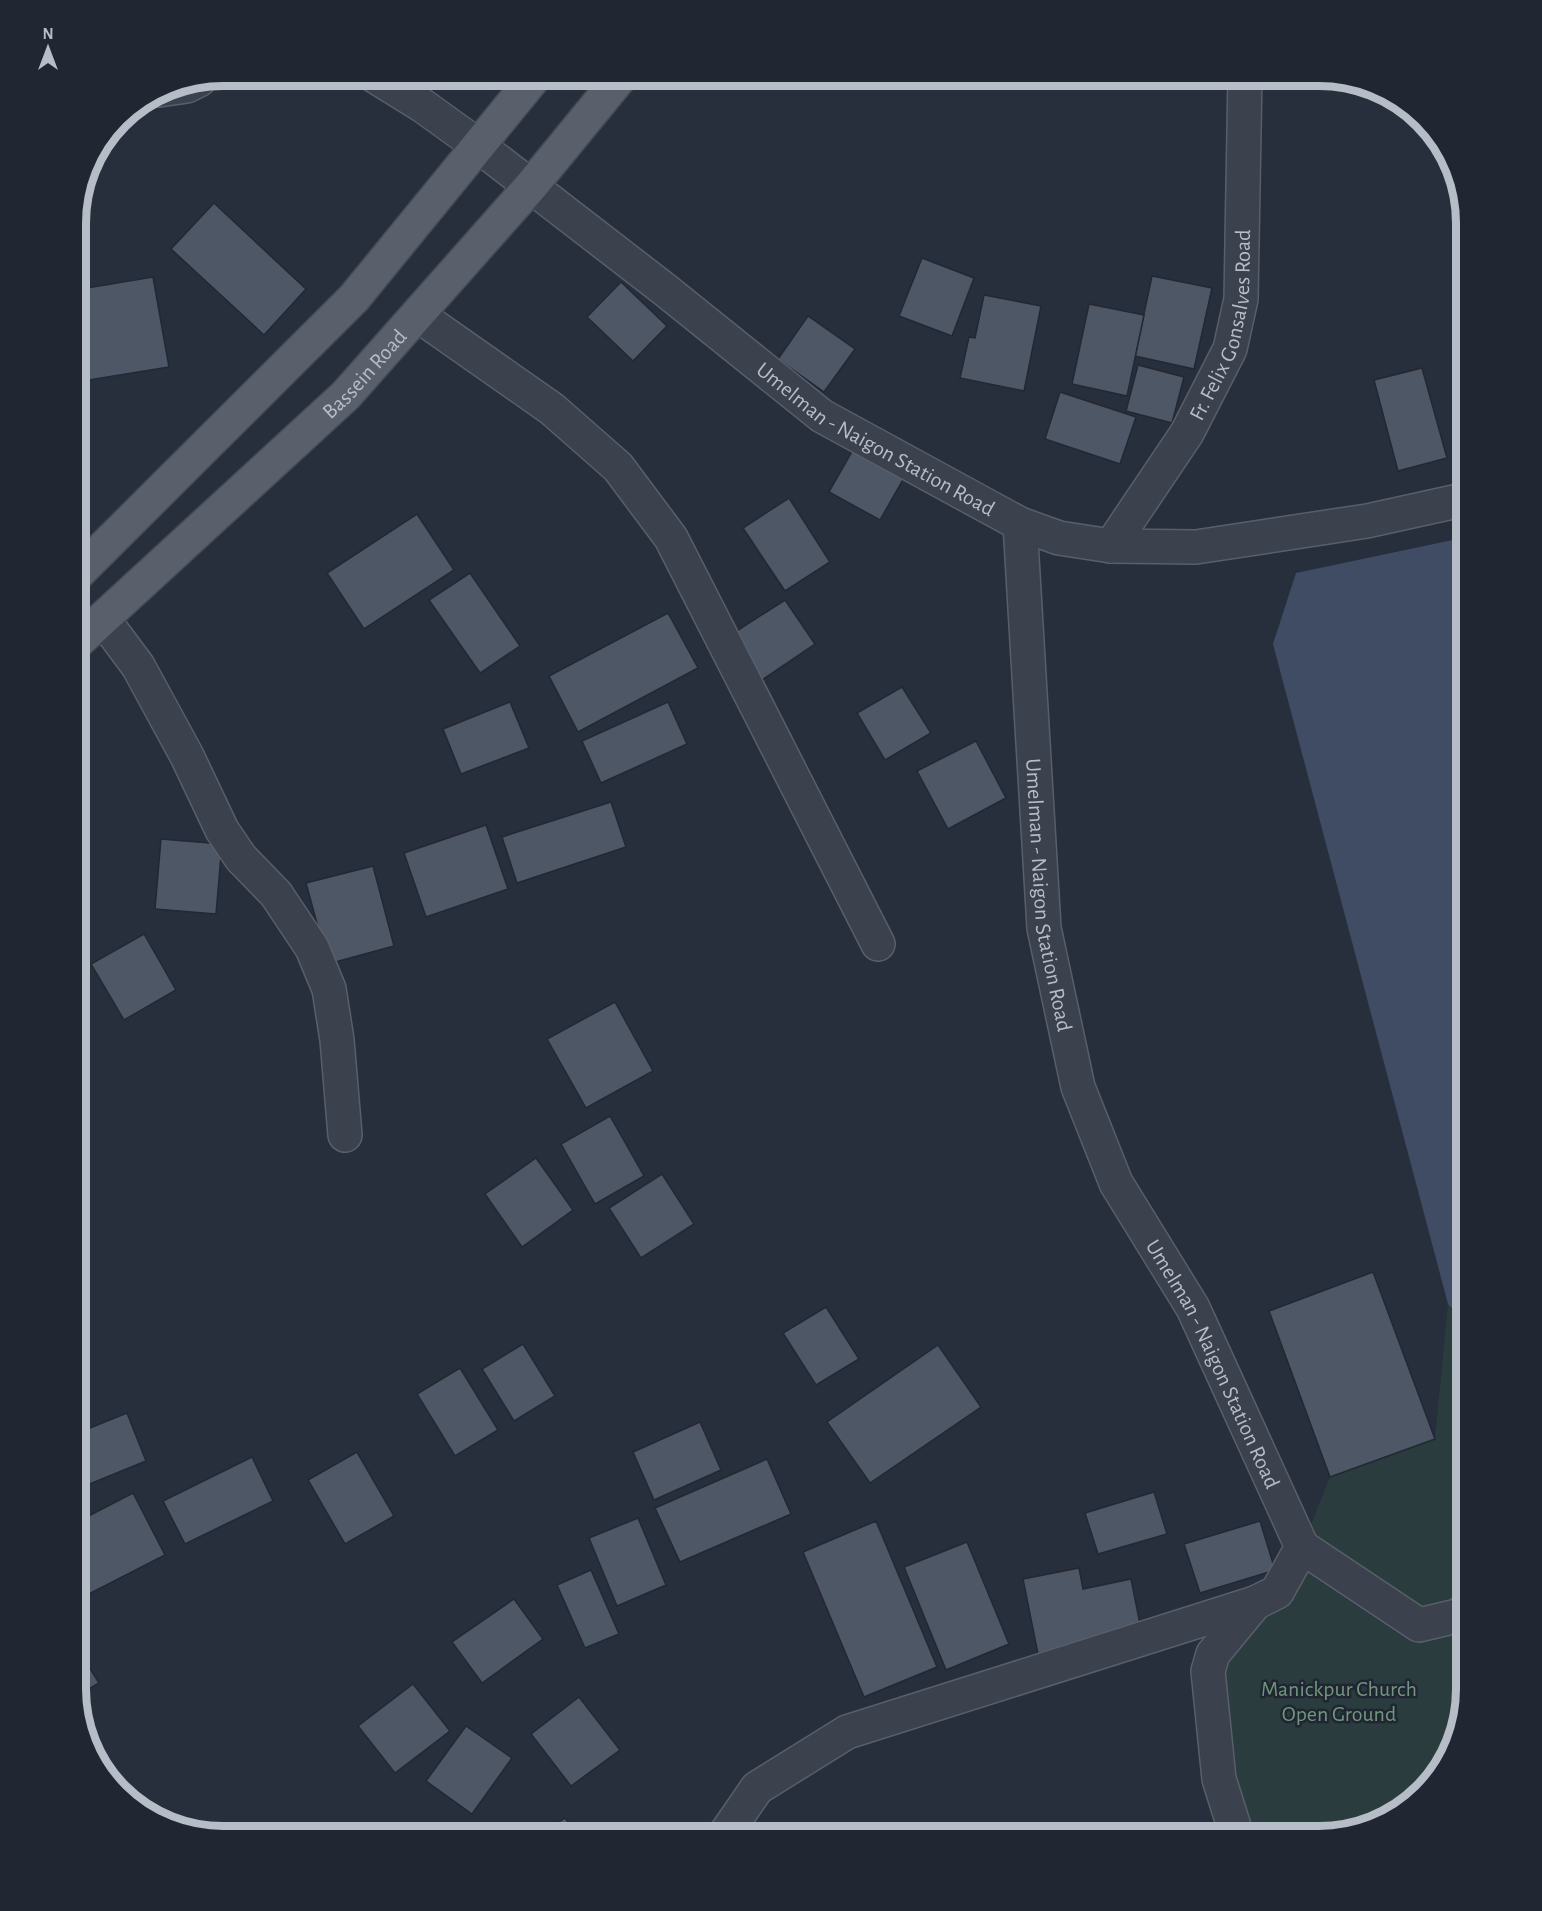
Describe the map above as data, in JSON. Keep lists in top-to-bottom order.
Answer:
{
  "streets": {
    "main road": ["Bassein Road"],
    "street": ["Fr. Felix Gonsalves Road", "Umelman - Naigon Station Road"]
  },
  "crossings": [
    ["Bassein Road", "Umelman - Naigon Station Road"]
  ],
  "parks": ["Manickpur Church Open Ground"],
  "north": "top"
}
